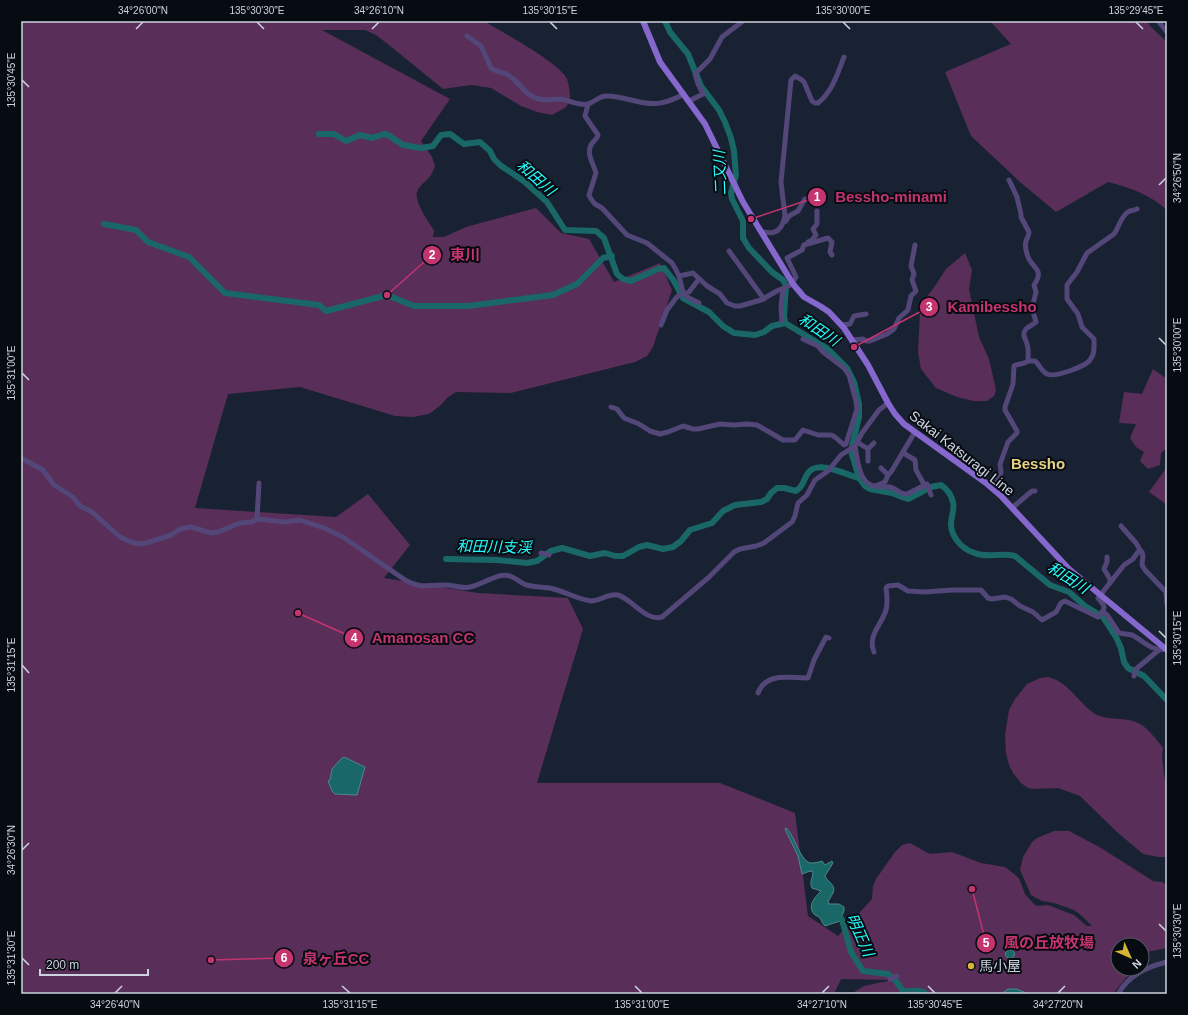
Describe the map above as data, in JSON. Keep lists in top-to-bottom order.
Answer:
{
  "streets": {
    "main road": ["Sakai Katsuragi Line"]
  },
  "districts": ["Bessho"],
  "water": [
    "二又川",
    "和田川",
    "和田川支渓",
    "明正川"
  ],
  "places": [
    "Bessho-minami",
    "東川",
    "Kamibessho",
    "Amanosan CC",
    "風の丘放牧場",
    "泉ヶ丘CC",
    "馬小屋"
  ],
  "scale_bar": "200 m",
  "north": "bottom right",
  "coordinates": [
    "34°26'00\"N",
    "135°30'30\"E",
    "34°26'10\"N",
    "135°30'15\"E",
    "135°30'00\"E",
    "135°29'45\"E",
    "135°30'45\"E",
    "34°26'50\"N",
    "135°31'00\"E",
    "135°31'15\"E",
    "34°26'30\"N",
    "135°31'30\"E",
    "34°26'40\"N",
    "34°27'10\"N",
    "34°27'20\"N"
  ]
}
